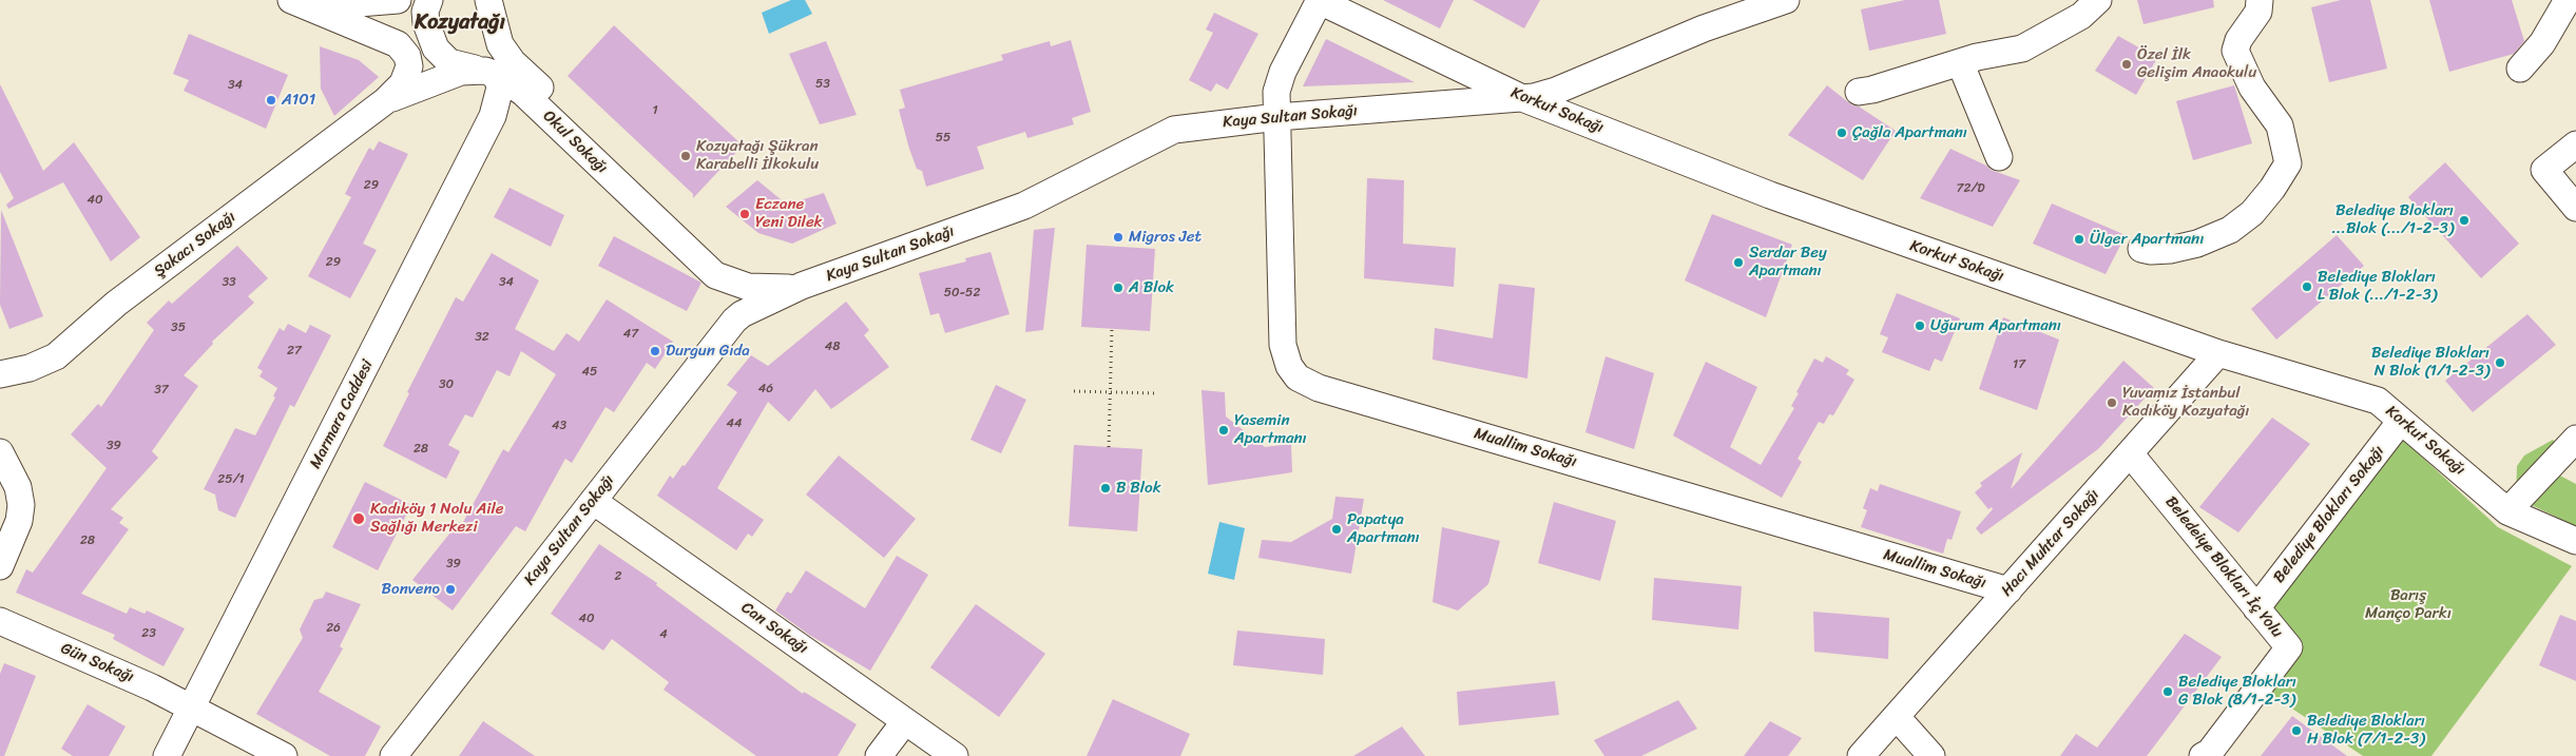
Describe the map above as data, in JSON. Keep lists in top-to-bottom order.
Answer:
{
  "streets": {
    "street": [
      "Korkut Sokağı",
      "Kaya Sultan Sokağı",
      "Okul Sokağı",
      "Şakacı Sokağı",
      "Marmara Caddesi",
      "Muallim Sokağı",
      "Belediye Blokları Sokağı",
      "Hacı Muhtar Sokağı",
      "Beledeiye Blokları İç Yolu",
      "Can Sokağı",
      "Gün Sokağı"
    ]
  },
  "crossings": [
    ["Korkut Sokağı", "Kaya Sultan Sokağı"],
    ["Korkut Sokağı", "Muallim Sokağı"],
    ["Korkut Sokağı", "Belediye Blokları Sokağı"],
    ["Korkut Sokağı", "Hacı Muhtar Sokağı"],
    ["Kaya Sultan Sokağı", "Okul Sokağı"],
    ["Kaya Sultan Sokağı", "Muallim Sokağı"],
    ["Kaya Sultan Sokağı", "Can Sokağı"],
    ["Okul Sokağı", "Marmara Caddesi"],
    ["Marmara Caddesi", "Gün Sokağı"],
    ["Muallim Sokağı", "Hacı Muhtar Sokağı"],
    ["Belediye Blokları Sokağı", "Beledeiye Blokları İç Yolu"],
    ["Hacı Muhtar Sokağı", "Beledeiye Blokları İç Yolu"]
  ],
  "districts": ["Kozyatağı"],
  "parks": ["Barış Manço Parkı"],
  "places": [
    "Özel İlk Gelişim Anaokulu",
    "A101",
    "Çağla Apartmanı",
    "Kozyatağı Şükran Karabelli İlkokulu",
    "Eczane Yeni Dilek",
    "Belediye Blokları ...Blok (.../1-2-3)",
    "Migros Jet",
    "Ülger Apartmanı",
    "Serdar Bey Apartmanı",
    "Belediye Blokları L Blok (.../1-2-3)",
    "A Blok",
    "Uğurum Apartmanı",
    "Durgun Gıda",
    "Belediye Blokları N Blok (1/1-2-3)",
    "Yuvamız İstanbul Kadıköy Kozyatağı",
    "Yasemin Apartmanı",
    "B Blok",
    "Kadıköy 1 Nolu Aile Sağlığı Merkezi",
    "Papatya Apartmanı",
    "Bonveno",
    "Belediye Blokları G Blok (8/1-2-3)",
    "Belediye Blokları H Blok (7/1-2-3)"
  ],
  "house_numbers": [
    "53",
    "34",
    "1",
    "55",
    "29",
    "72/D",
    "40",
    "29",
    "33",
    "34",
    "50-52",
    "35",
    "47",
    "32",
    "48",
    "27",
    "17",
    "45",
    "30",
    "46",
    "37",
    "44",
    "43",
    "39",
    "28",
    "25/1",
    "28",
    "39",
    "2",
    "40",
    "26",
    "23",
    "4"
  ]
}
